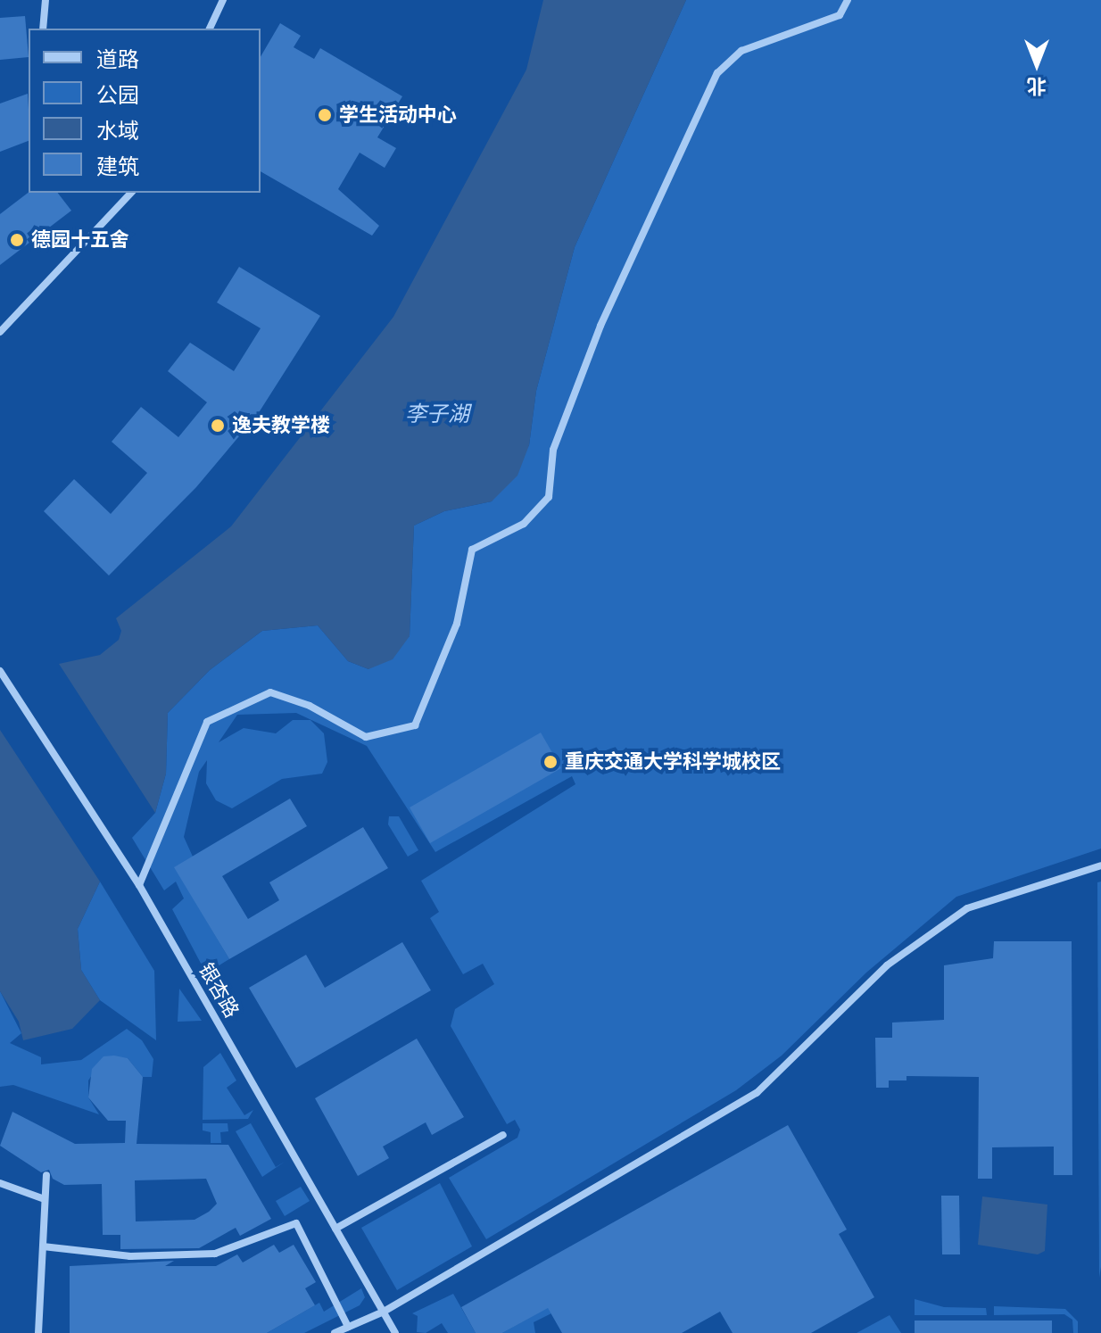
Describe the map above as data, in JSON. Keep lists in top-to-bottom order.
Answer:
{
  "streets": {
    "street": ["银杏路"]
  },
  "water": ["李子湖"],
  "places": [
    "学生活动中心",
    "德园十五舍",
    "逸夫教学楼",
    "重庆交通大学科学城校区"
  ],
  "legend": [
    "道路",
    "公园",
    "水域",
    "建筑"
  ],
  "north": "bottom"
}
